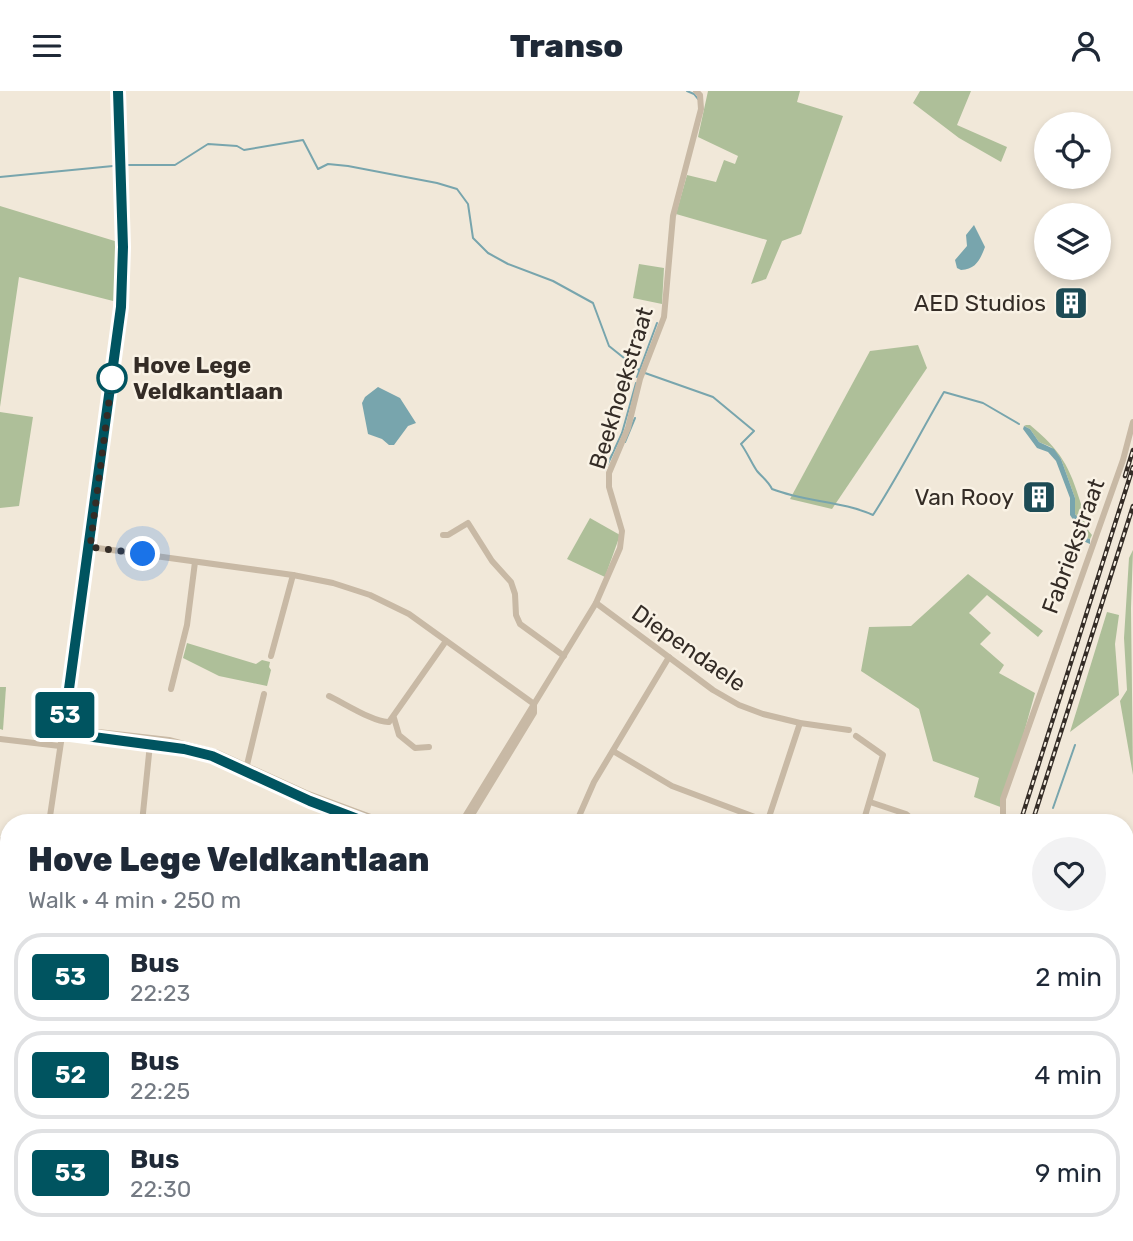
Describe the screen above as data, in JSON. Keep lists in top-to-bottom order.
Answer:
{
  "streets": {
    "street": ["Beekhoekstraat", "Fabriekstraat", "Diependaele"]
  },
  "crossings": [
    ["Beekhoekstraat", "Diependaele"]
  ],
  "places": {
    "building": ["AED Studios", "Van Rooy"],
    "other": ["Hove Lege Veldkantlaan"]
  },
  "lines": ["bus line 53"],
  "page": {
    "header": "Transo",
    "on_map": "53",
    "heading": ["Hove Lege Veldkantlaan", "Walk · 4 min · 250 m"],
    "list": [
      {
        "mark": "53",
        "name": "Bus",
        "note": "22:23",
        "value": "2 min"
      },
      {
        "mark": "52",
        "name": "Bus",
        "note": "22:25",
        "value": "4 min"
      },
      {
        "mark": "53",
        "name": "Bus",
        "note": "22:30",
        "value": "9 min"
      }
    ]
  }
}
